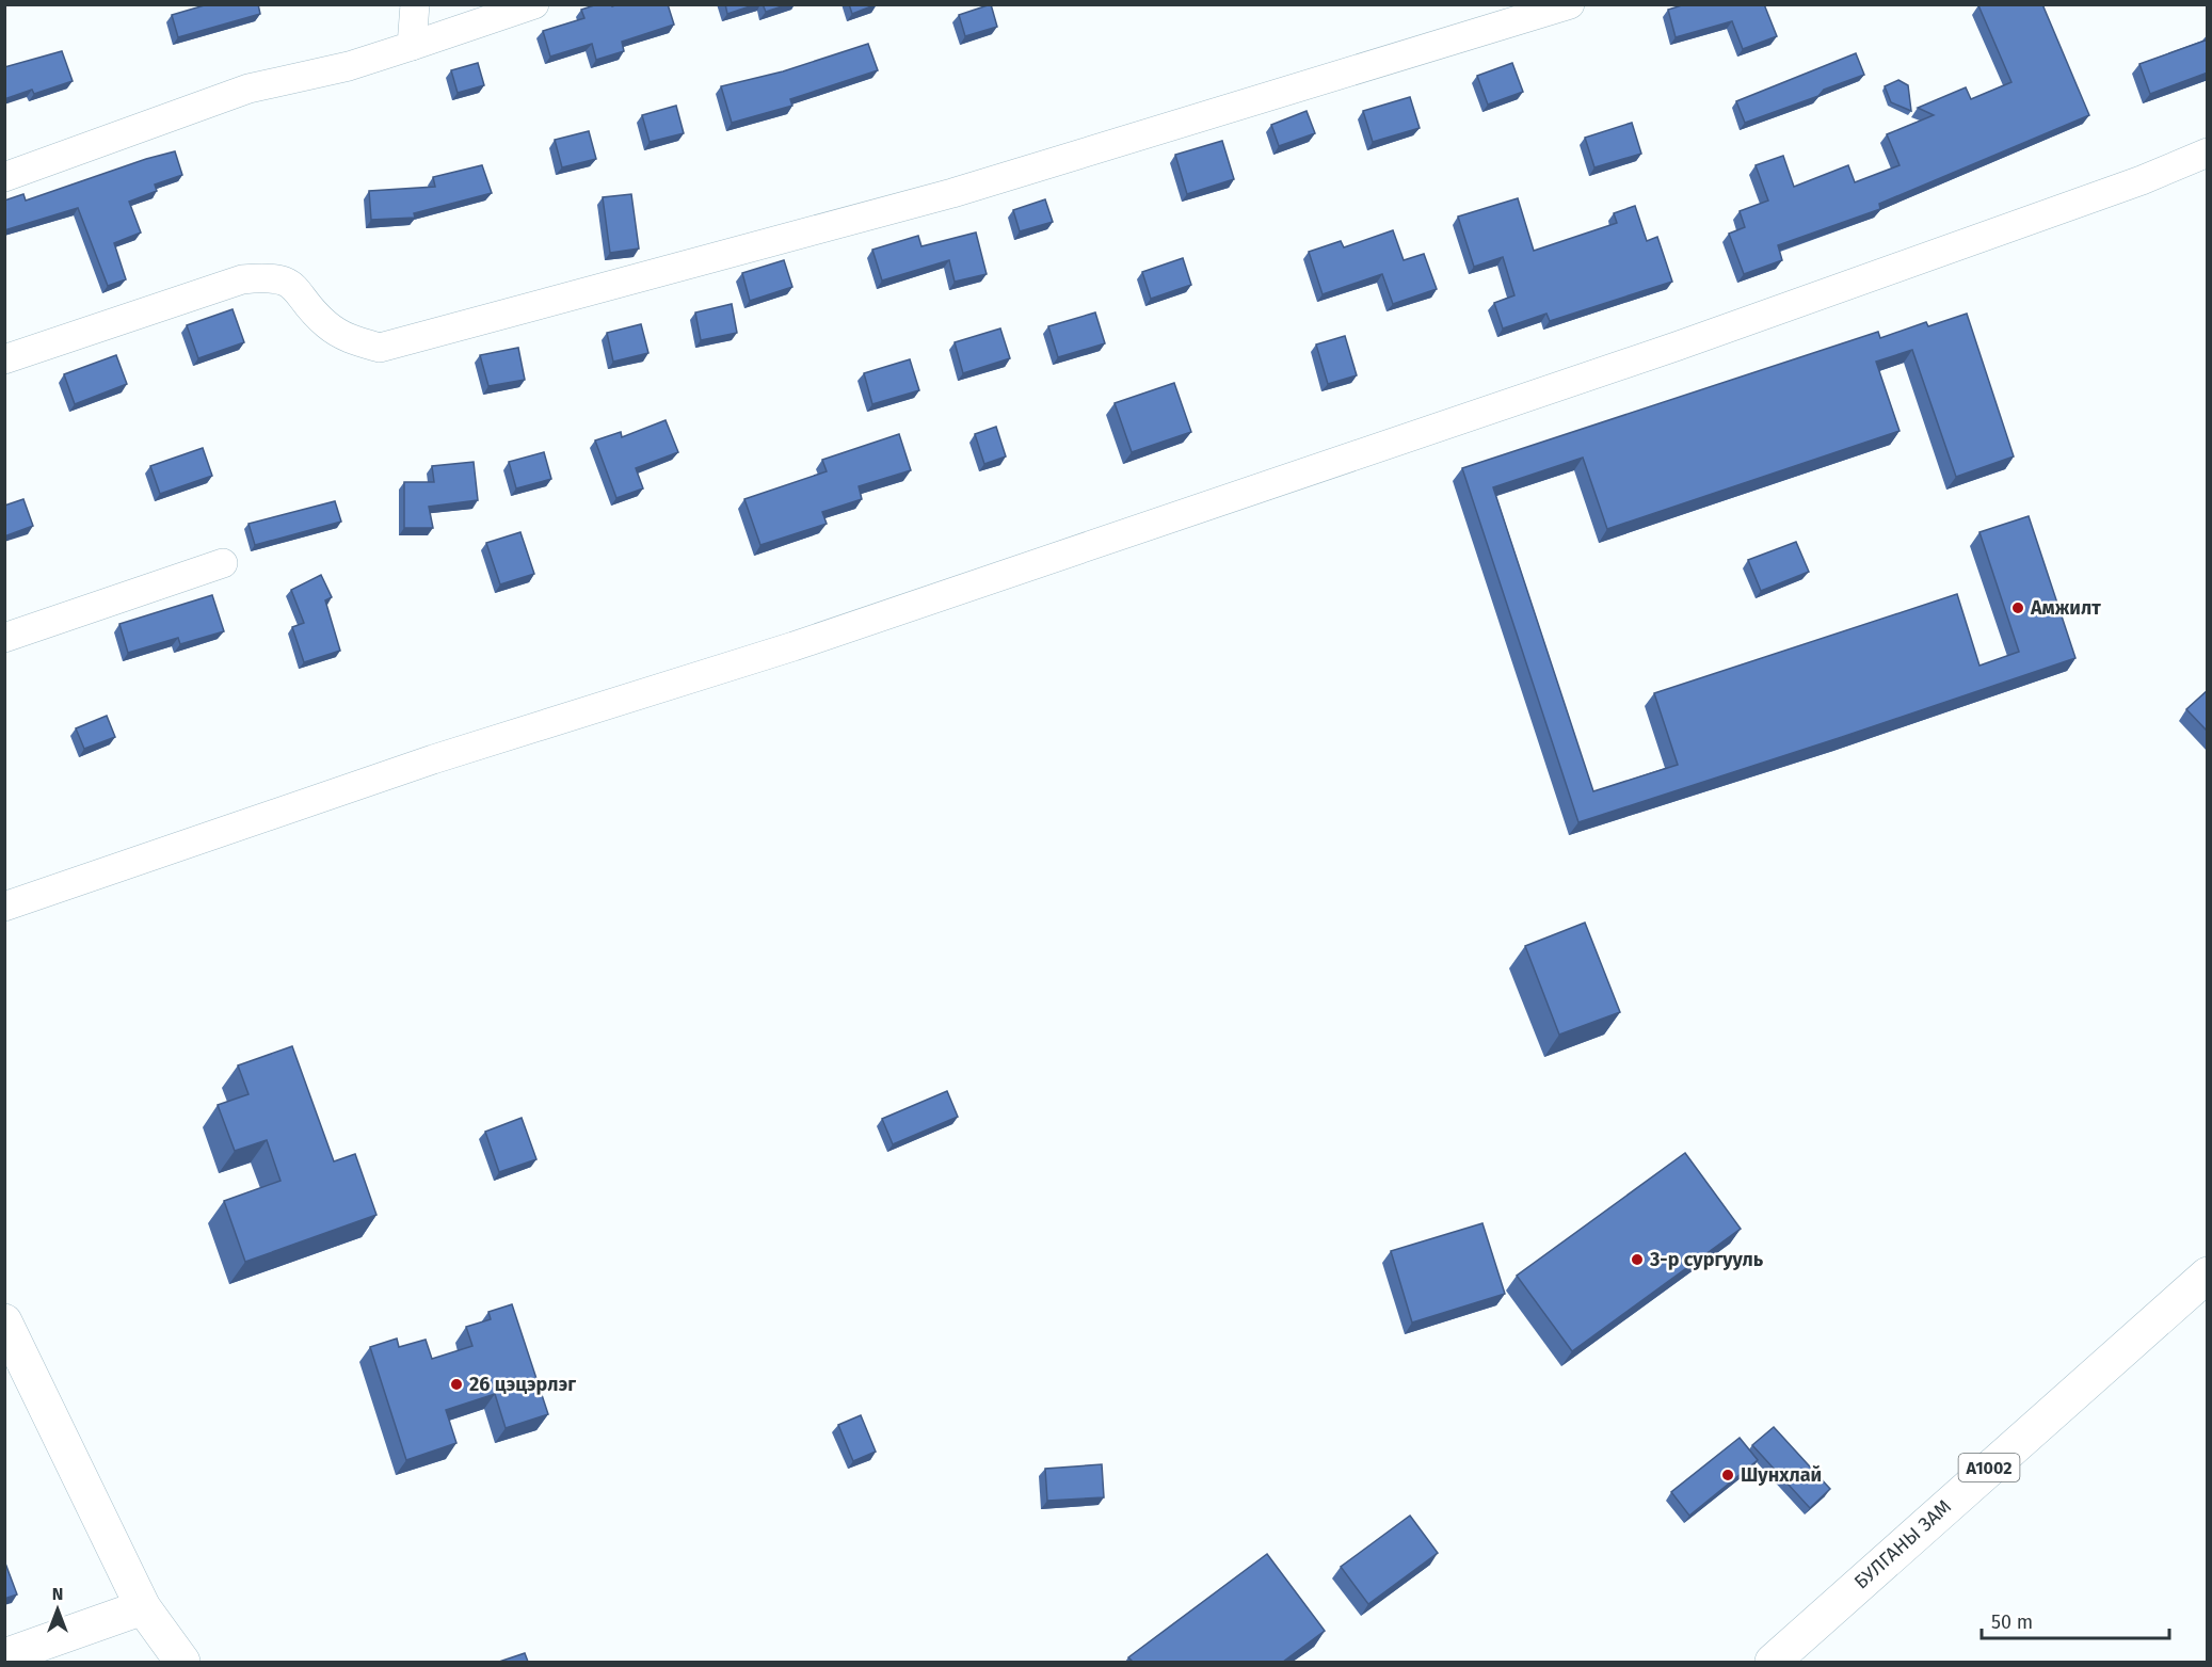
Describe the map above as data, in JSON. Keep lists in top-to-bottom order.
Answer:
{
  "streets": {
    "main road": ["A1002", "БУЛГАНЫ ЗАМ"]
  },
  "places": [
    "Амжилт",
    "3-р сургууль",
    "26 цэцэрлэг",
    "Шунхлай"
  ],
  "scale_bar": "50 m",
  "north": "top"
}
